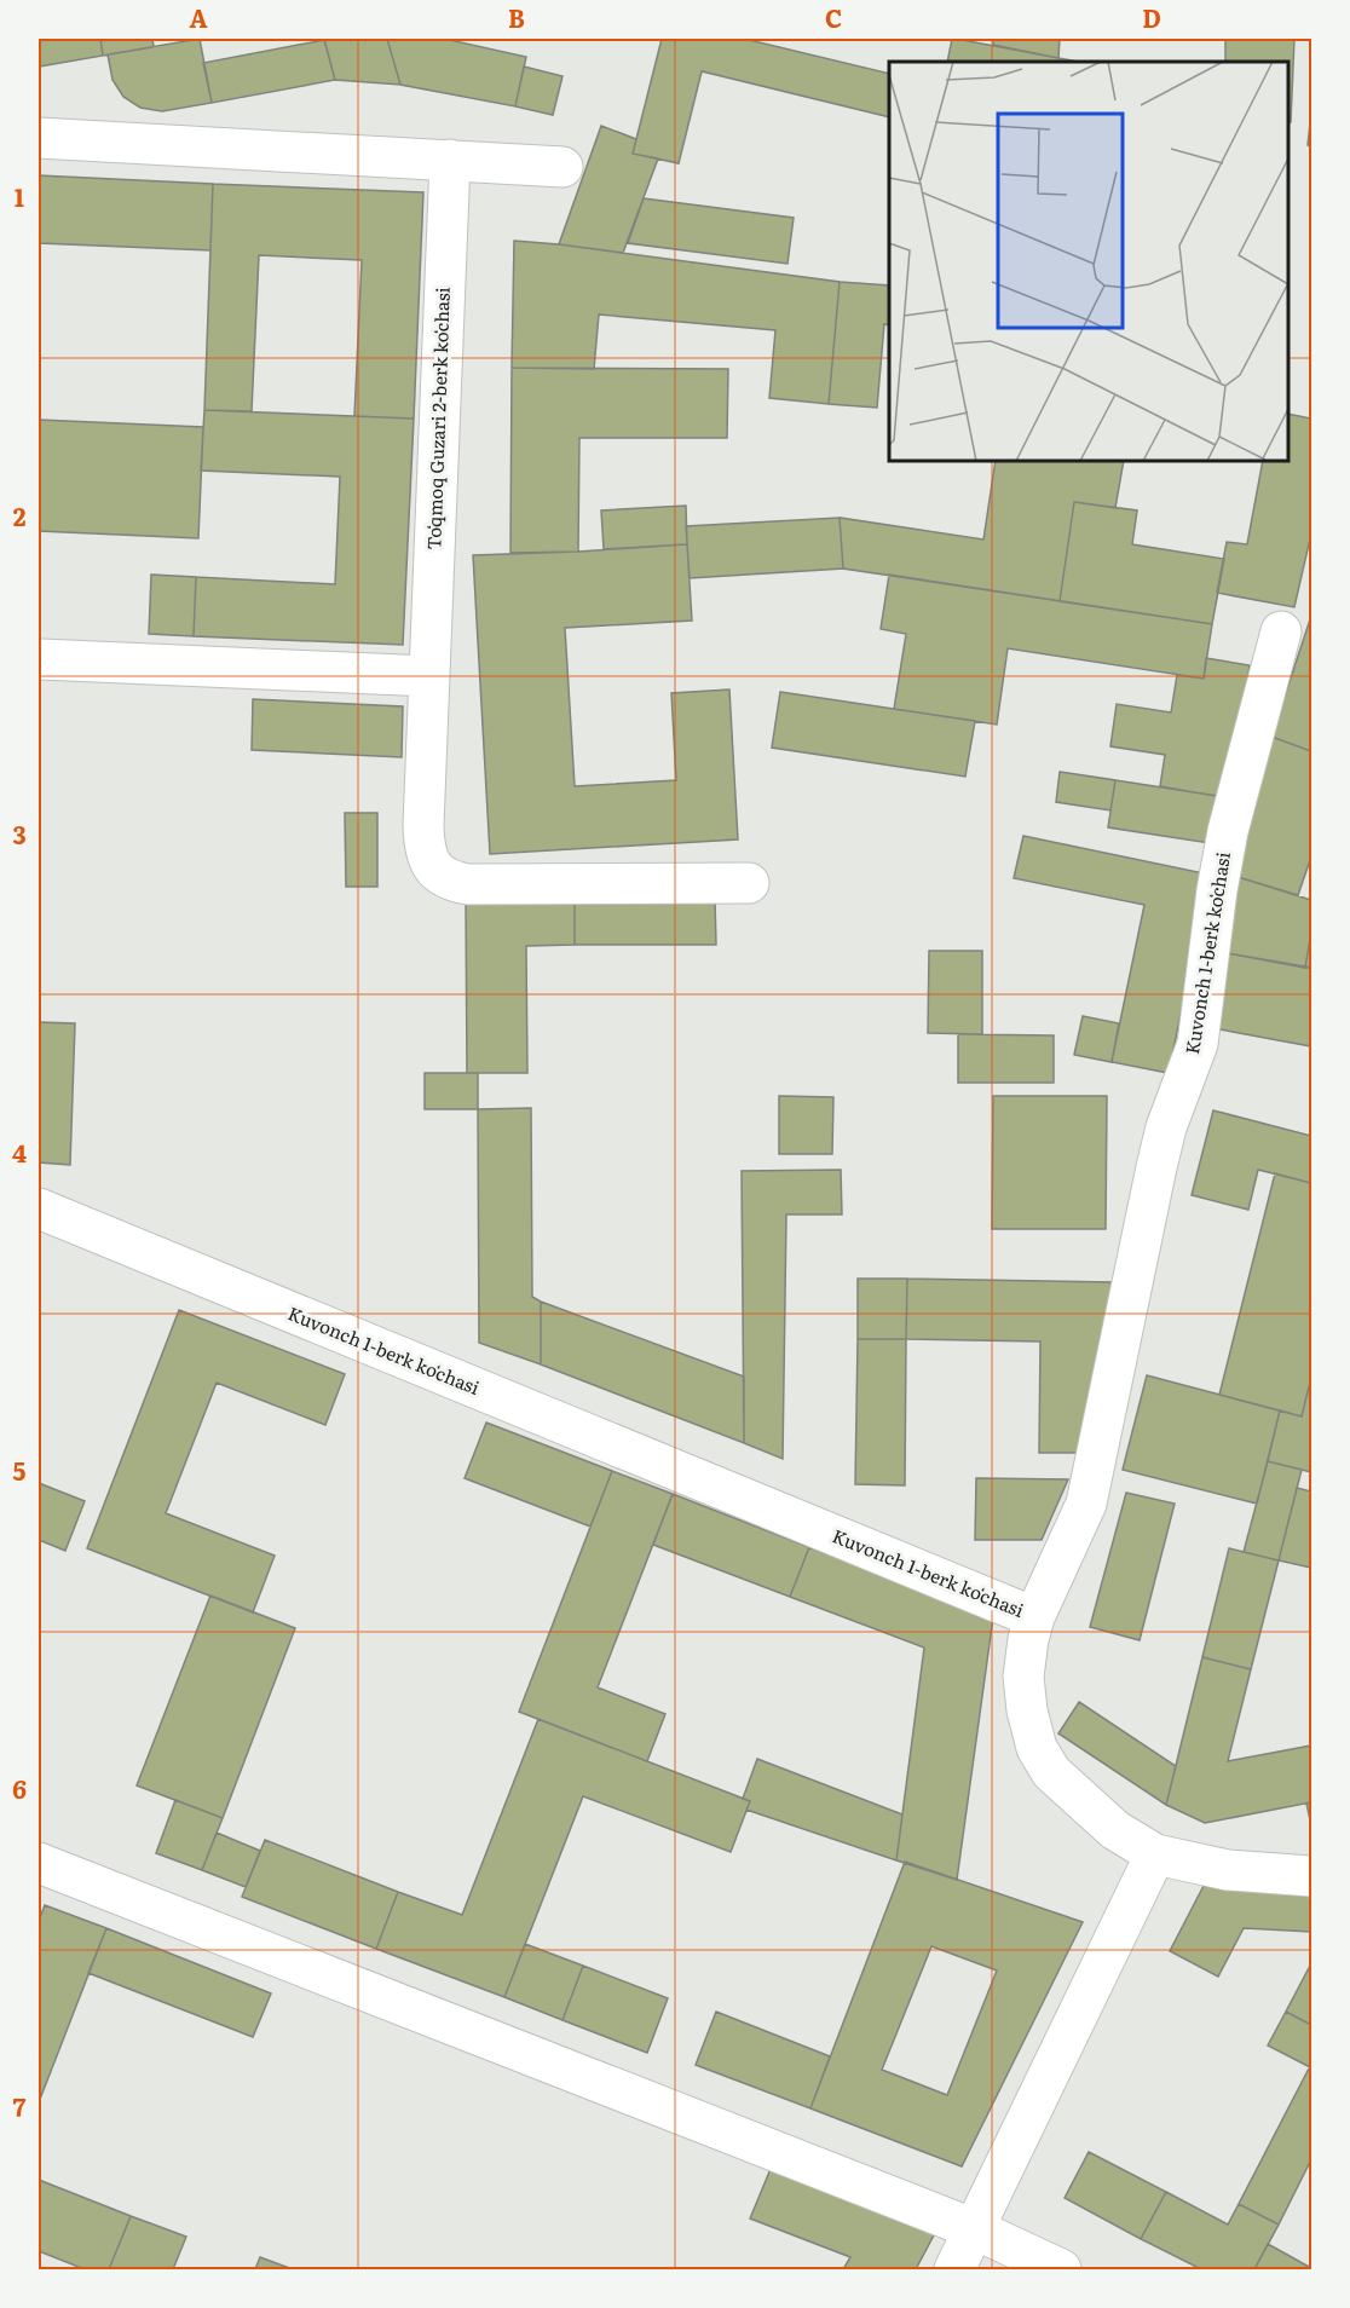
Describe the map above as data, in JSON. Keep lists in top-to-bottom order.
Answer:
{
  "streets": {
    "street": ["Toʻqmoq Guzari 2-berk koʻchasi", "Kuvonch 1-berk koʻchasi"]
  },
  "grid": {
    "columns": [
      "A",
      "B",
      "C",
      "D"
    ],
    "rows": [
      "1",
      "2",
      "3",
      "4",
      "5",
      "6",
      "7"
    ]
  }
}
